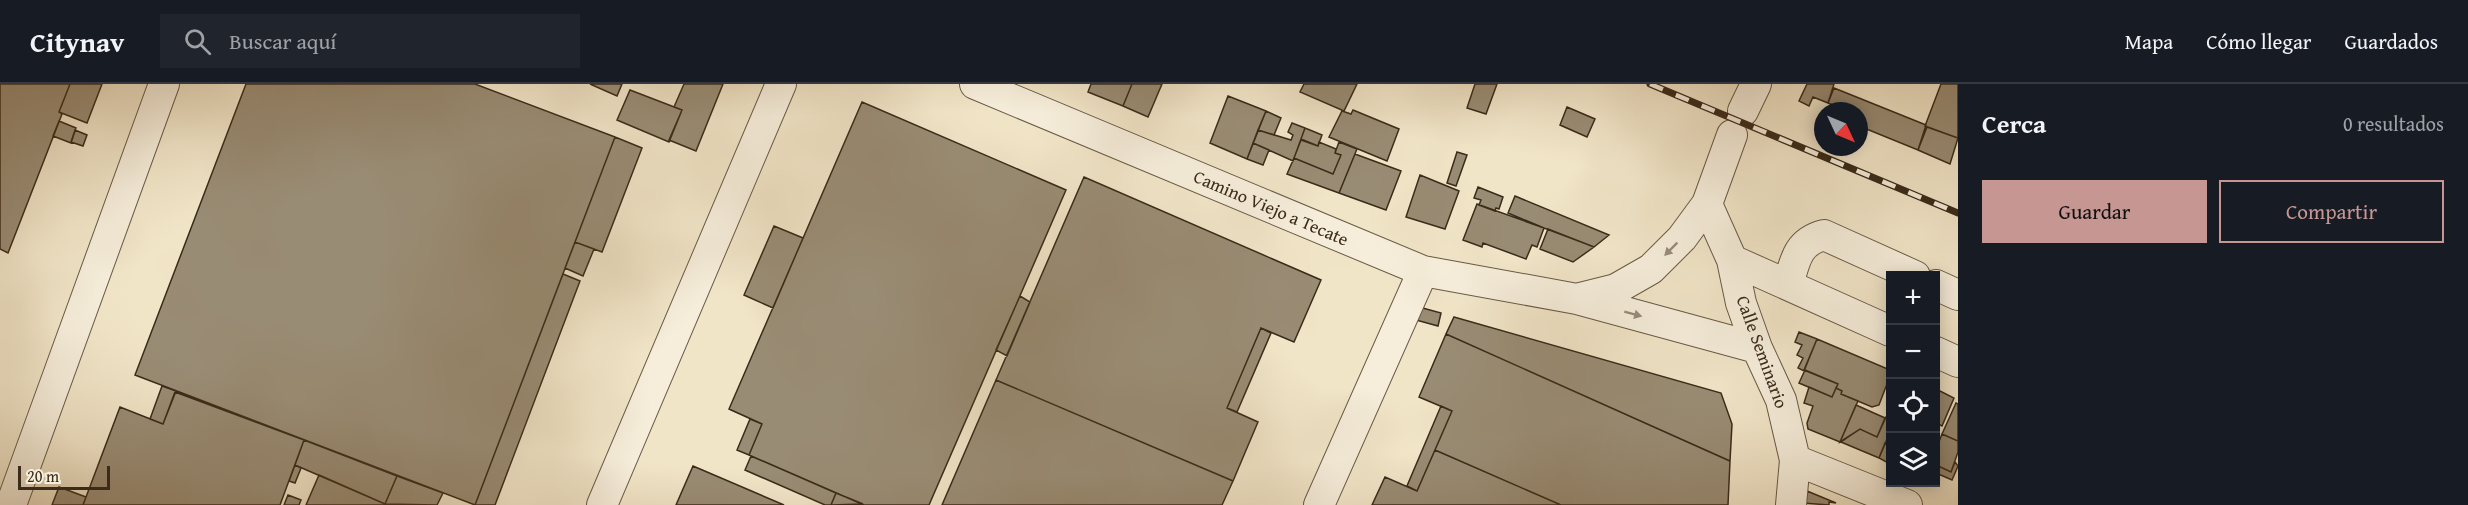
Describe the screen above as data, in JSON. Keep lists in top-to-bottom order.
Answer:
{
  "streets": {
    "street": ["Camino Viejo a Tecate", "Calle Seminario"]
  },
  "crossings": [
    ["Camino Viejo a Tecate", "Calle Seminario"]
  ],
  "scale_bar": "20 m",
  "north": "bottom right",
  "page": {
    "header": "Citynav",
    "search": "Buscar aquí",
    "nav": ["Mapa", "Cómo llegar", "Guardados"],
    "heading": ["Cerca", "0 resultados"],
    "buttons": ["Guardar", "Compartir"],
    "map_buttons": ["+", "−"],
    "scale": "20 m"
  }
}
